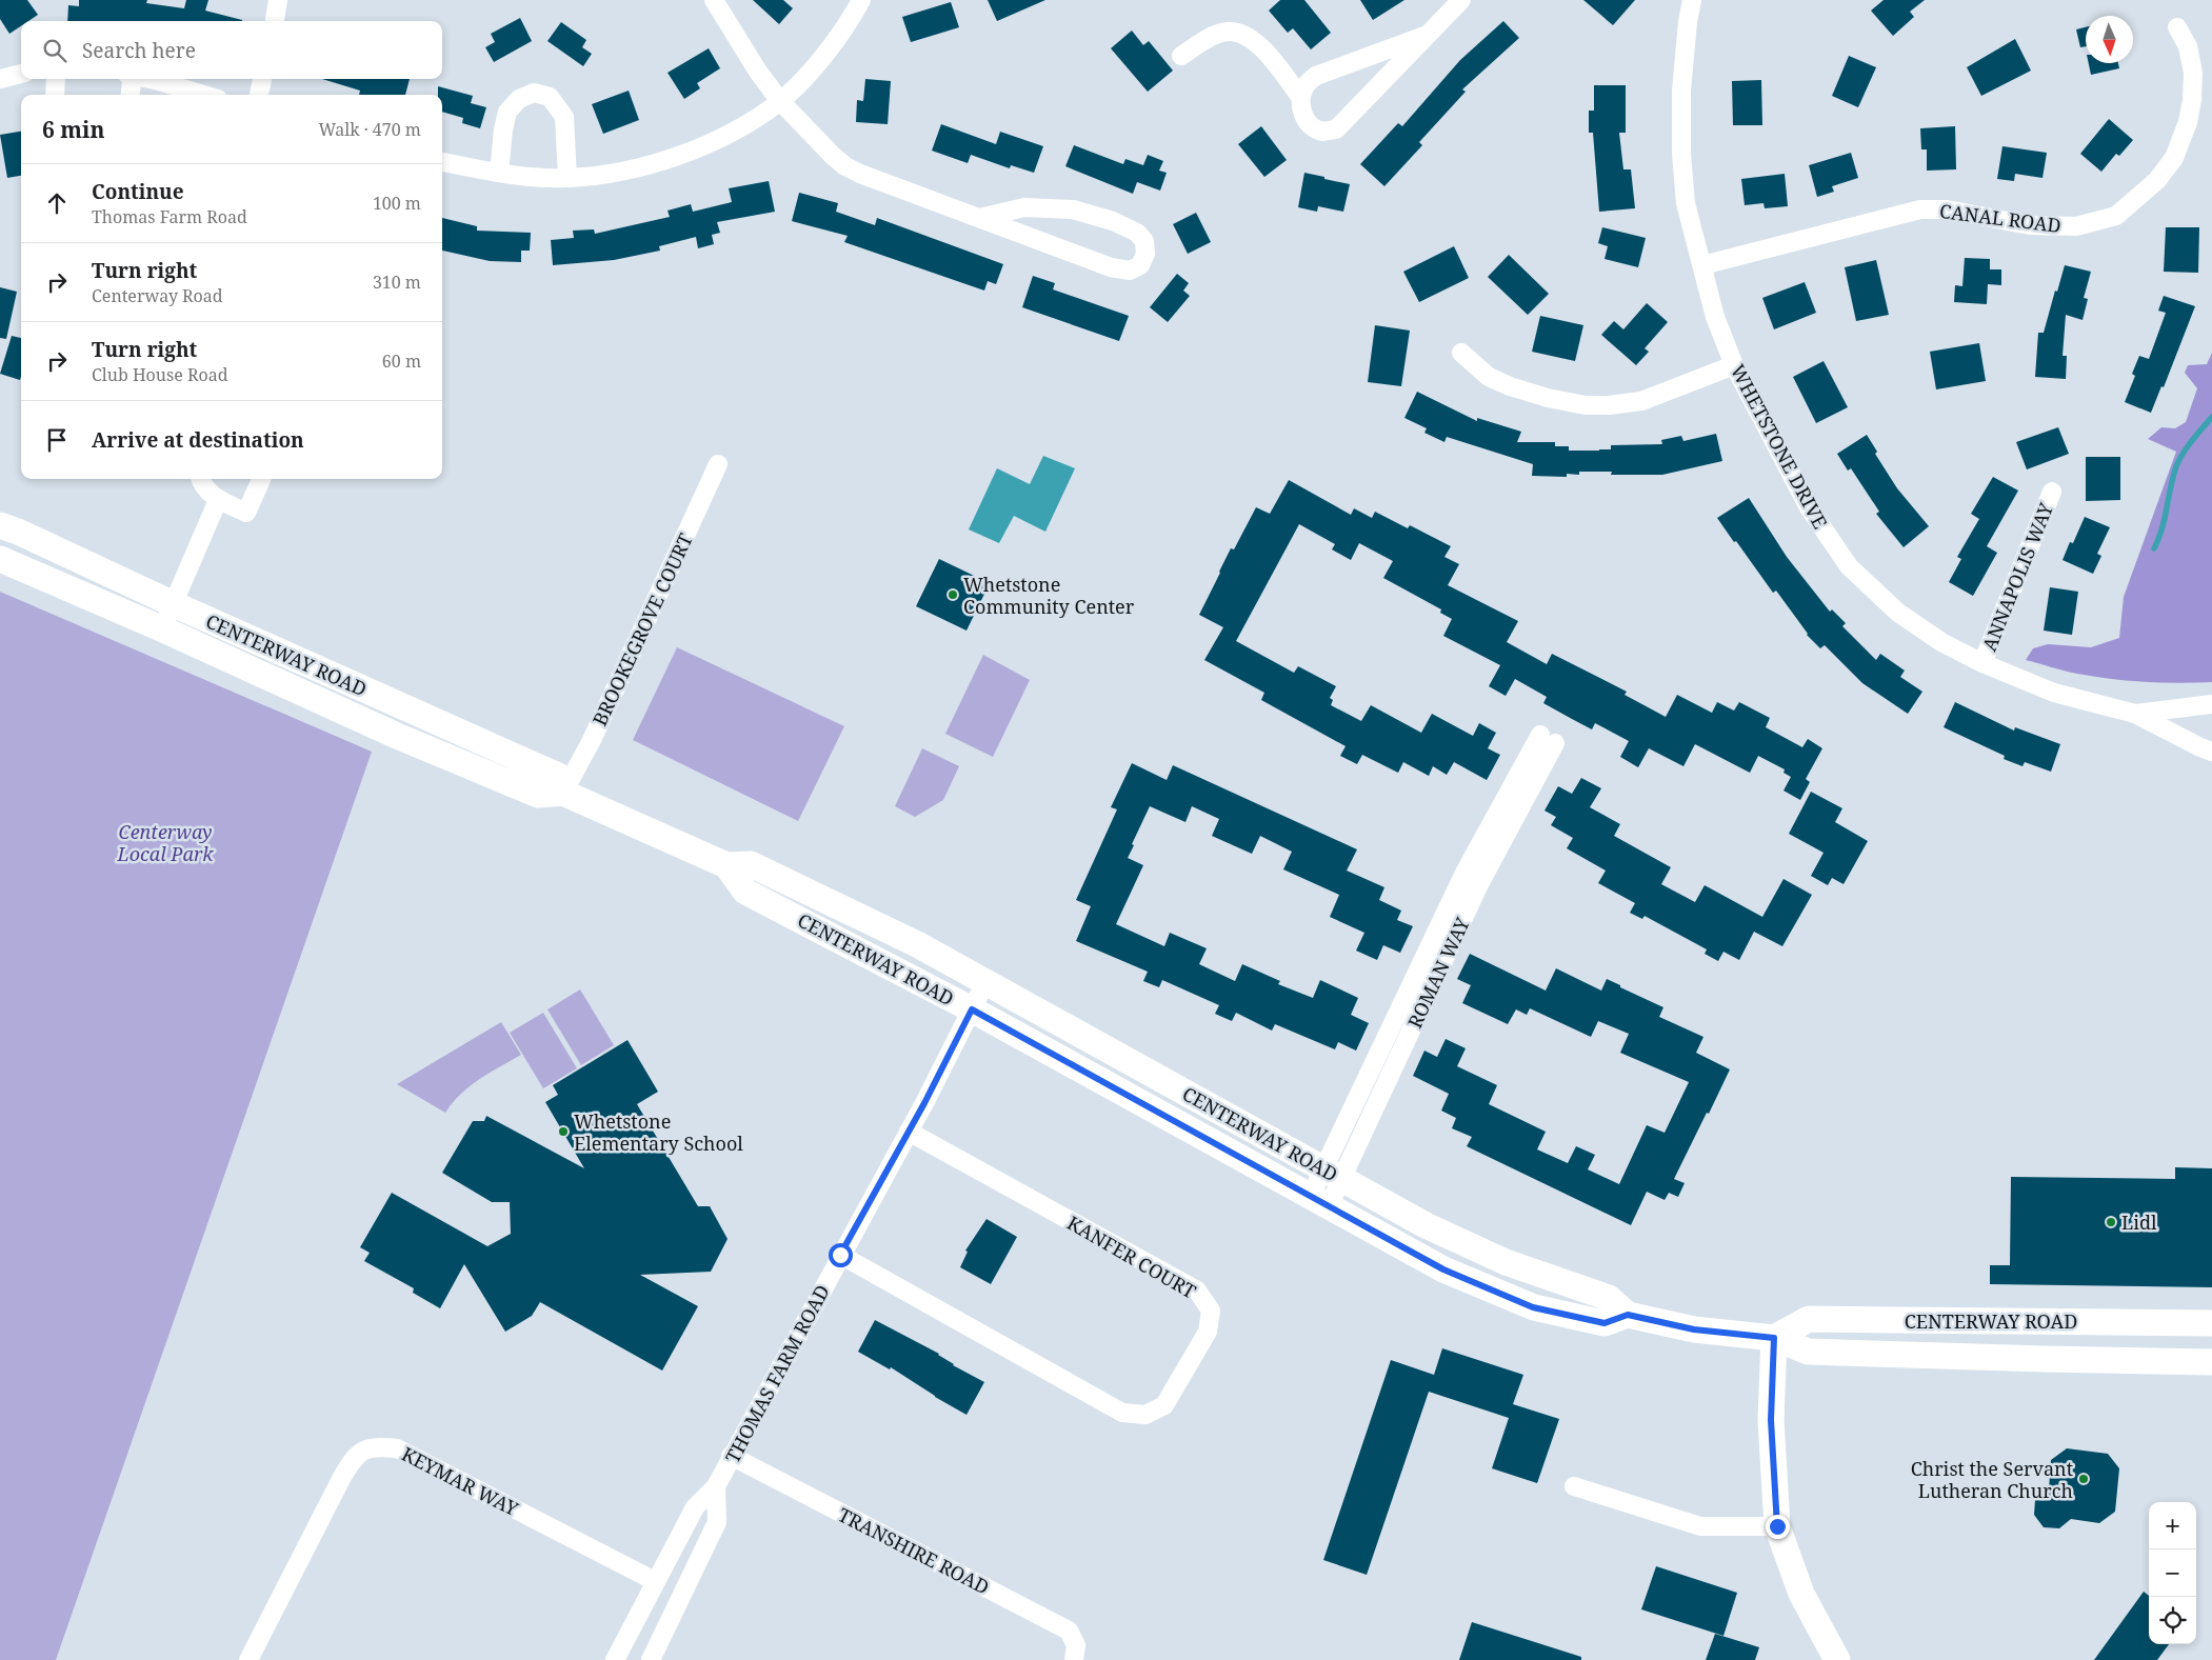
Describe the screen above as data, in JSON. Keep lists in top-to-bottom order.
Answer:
{
  "streets": {
    "street": [
      "CANAL ROAD",
      "WHETSTONE DRIVE",
      "ANNAPOLIS WAY",
      "BROOKEGROVE COURT",
      "CENTERWAY ROAD",
      "ROMAN WAY",
      "KANFER COURT",
      "THOMAS FARM ROAD",
      "KEYMAR WAY",
      "TRANSHIRE ROAD"
    ]
  },
  "crossings": [
    ["CANAL ROAD", "WHETSTONE DRIVE"],
    ["WHETSTONE DRIVE", "ANNAPOLIS WAY"],
    ["BROOKEGROVE COURT", "CENTERWAY ROAD"],
    ["CENTERWAY ROAD", "ROMAN WAY"],
    ["CENTERWAY ROAD", "THOMAS FARM ROAD"],
    ["KANFER COURT", "THOMAS FARM ROAD"],
    ["THOMAS FARM ROAD", "KEYMAR WAY"],
    ["THOMAS FARM ROAD", "TRANSHIRE ROAD"]
  ],
  "parks": ["Centerway Local Park"],
  "places": [
    "Whetstone Community Center",
    "Whetstone Elementary School",
    "Lidl",
    "Christ the Servant Lutheran Church"
  ],
  "north": "bottom",
  "page": {
    "search": "Search here",
    "heading": ["6 min", "Walk · 470 m"],
    "list": [
      ["Continue", "Thomas Farm Road", "100 m"],
      ["Turn right", "Centerway Road", "310 m"],
      ["Turn right", "Club House Road", "60 m"],
      "Arrive at destination"
    ],
    "map_buttons": ["+", "−"]
  }
}
